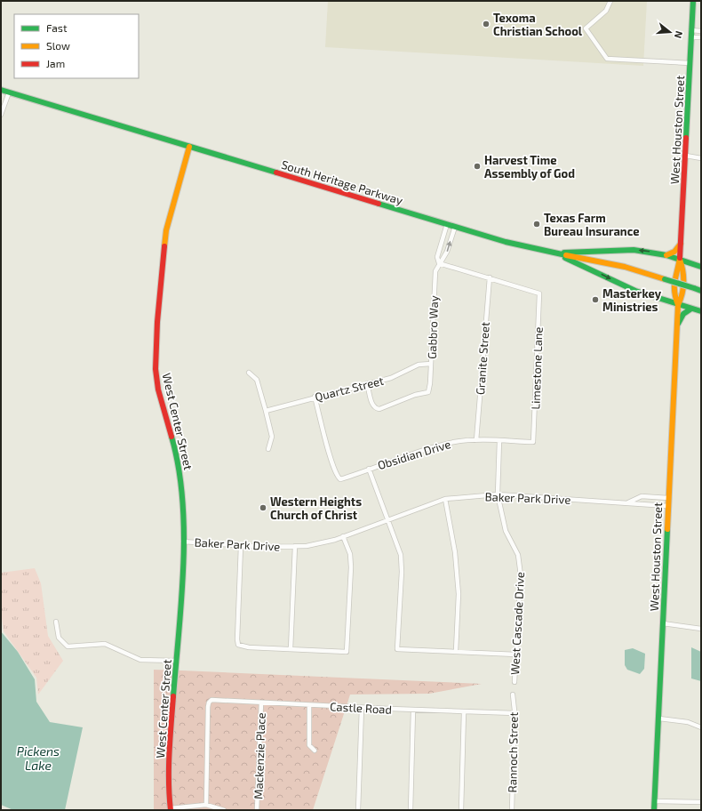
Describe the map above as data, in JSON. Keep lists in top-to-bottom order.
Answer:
{
  "streets": {
    "main road": ["West Houston Street", "South Heritage Parkway", "West Center Street"],
    "street": [
      "Gabbro Way",
      "Granite Street",
      "Limestone Lane",
      "Quartz Street",
      "Obsidian Drive",
      "Baker Park Drive",
      "West Cascade Drive",
      "Castle Road",
      "Rannoch Street",
      "Mackenzie Place"
    ]
  },
  "crossings": [
    ["West Houston Street", "Baker Park Drive"],
    ["South Heritage Parkway", "Gabbro Way"],
    ["South Heritage Parkway", "West Center Street"],
    ["Gabbro Way", "Quartz Street"],
    ["Granite Street", "Limestone Lane"],
    ["Granite Street", "Obsidian Drive"],
    ["Limestone Lane", "Obsidian Drive"],
    ["Quartz Street", "Obsidian Drive"],
    ["West Center Street", "Baker Park Drive"],
    ["Obsidian Drive", "West Cascade Drive"],
    ["Baker Park Drive", "West Cascade Drive"],
    ["Castle Road", "Rannoch Street"],
    ["Castle Road", "Mackenzie Place"]
  ],
  "water": ["Pickens Lake"],
  "places": [
    "Texoma Christian School",
    "Harvest Time Assembly of God",
    "Texas Farm Bureau Insurance",
    "Masterkey Ministries",
    "Western Heights Church of Christ"
  ],
  "legend": ["Fast", "Slow", "Jam"],
  "north": "right"
}
